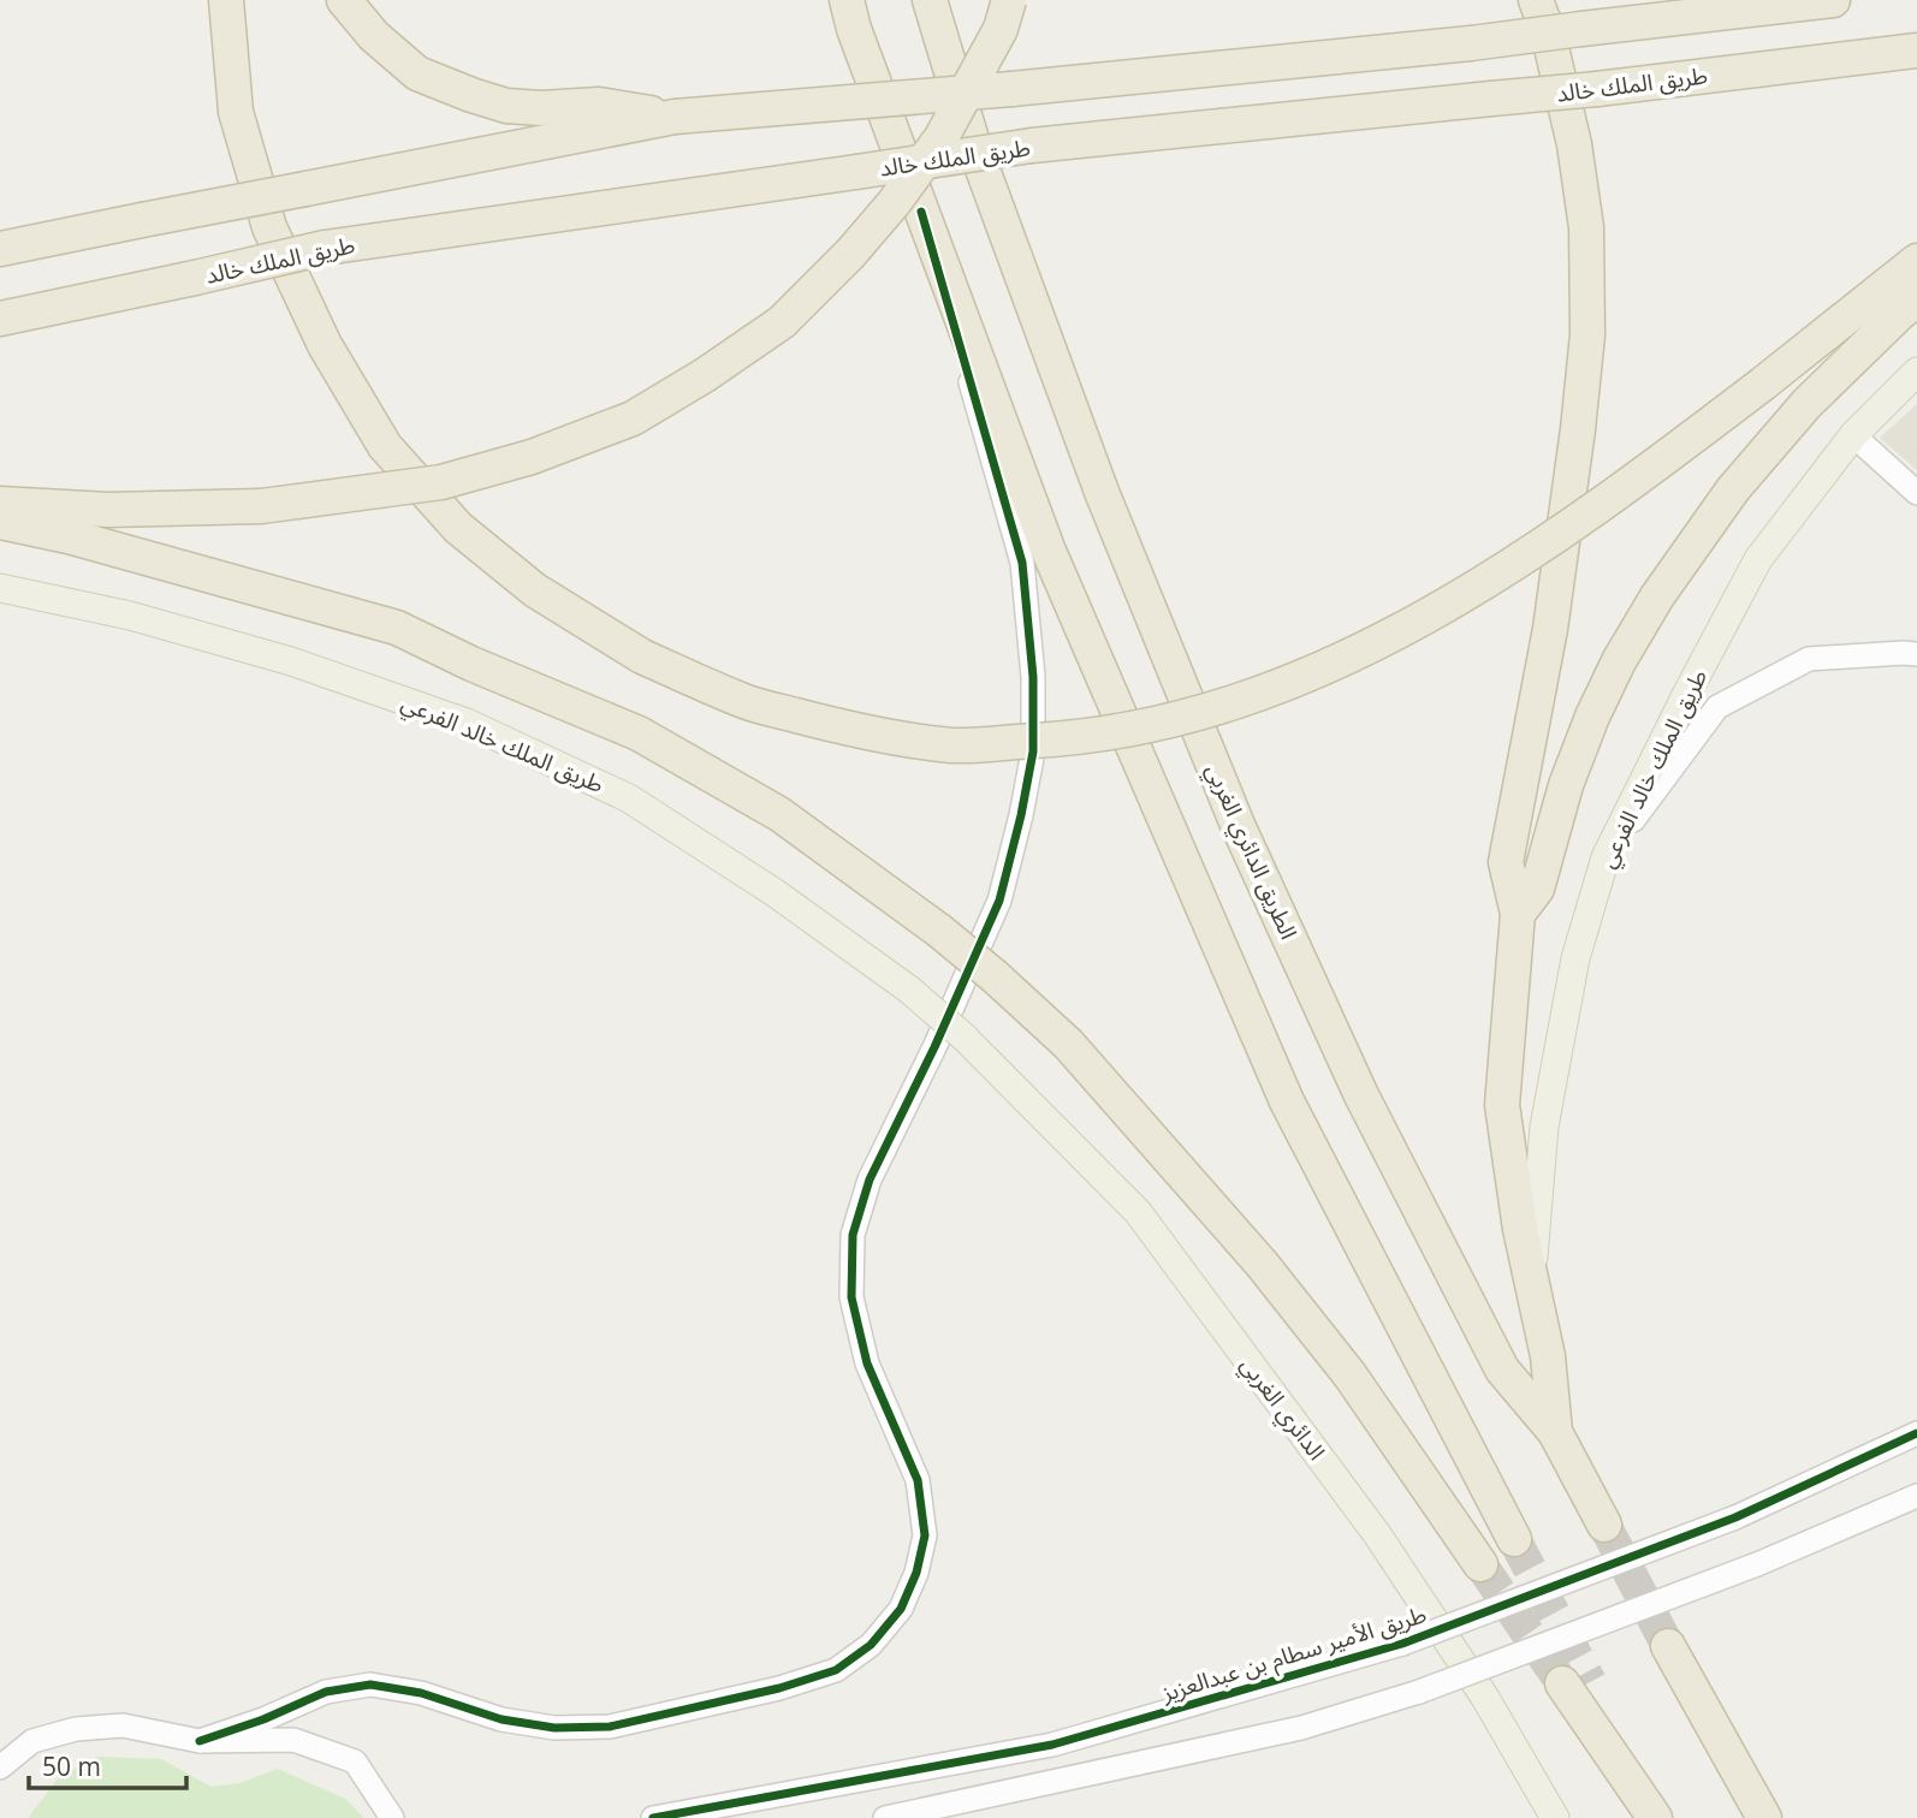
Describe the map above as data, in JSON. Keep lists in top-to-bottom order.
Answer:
{
  "streets": {
    "highway": ["طريق الملك خالد", "الطريق الدائري الغربي"],
    "main road": ["طريق الملك خالد الفرعي", "الدائري الغربي"],
    "street": ["طريق الأمير سطام بن عبدالعزيز"]
  },
  "crossings": [
    ["طريق الملك خالد الفرعي", "الدائري الغربي"]
  ],
  "scale_bar": "50 m"
}
